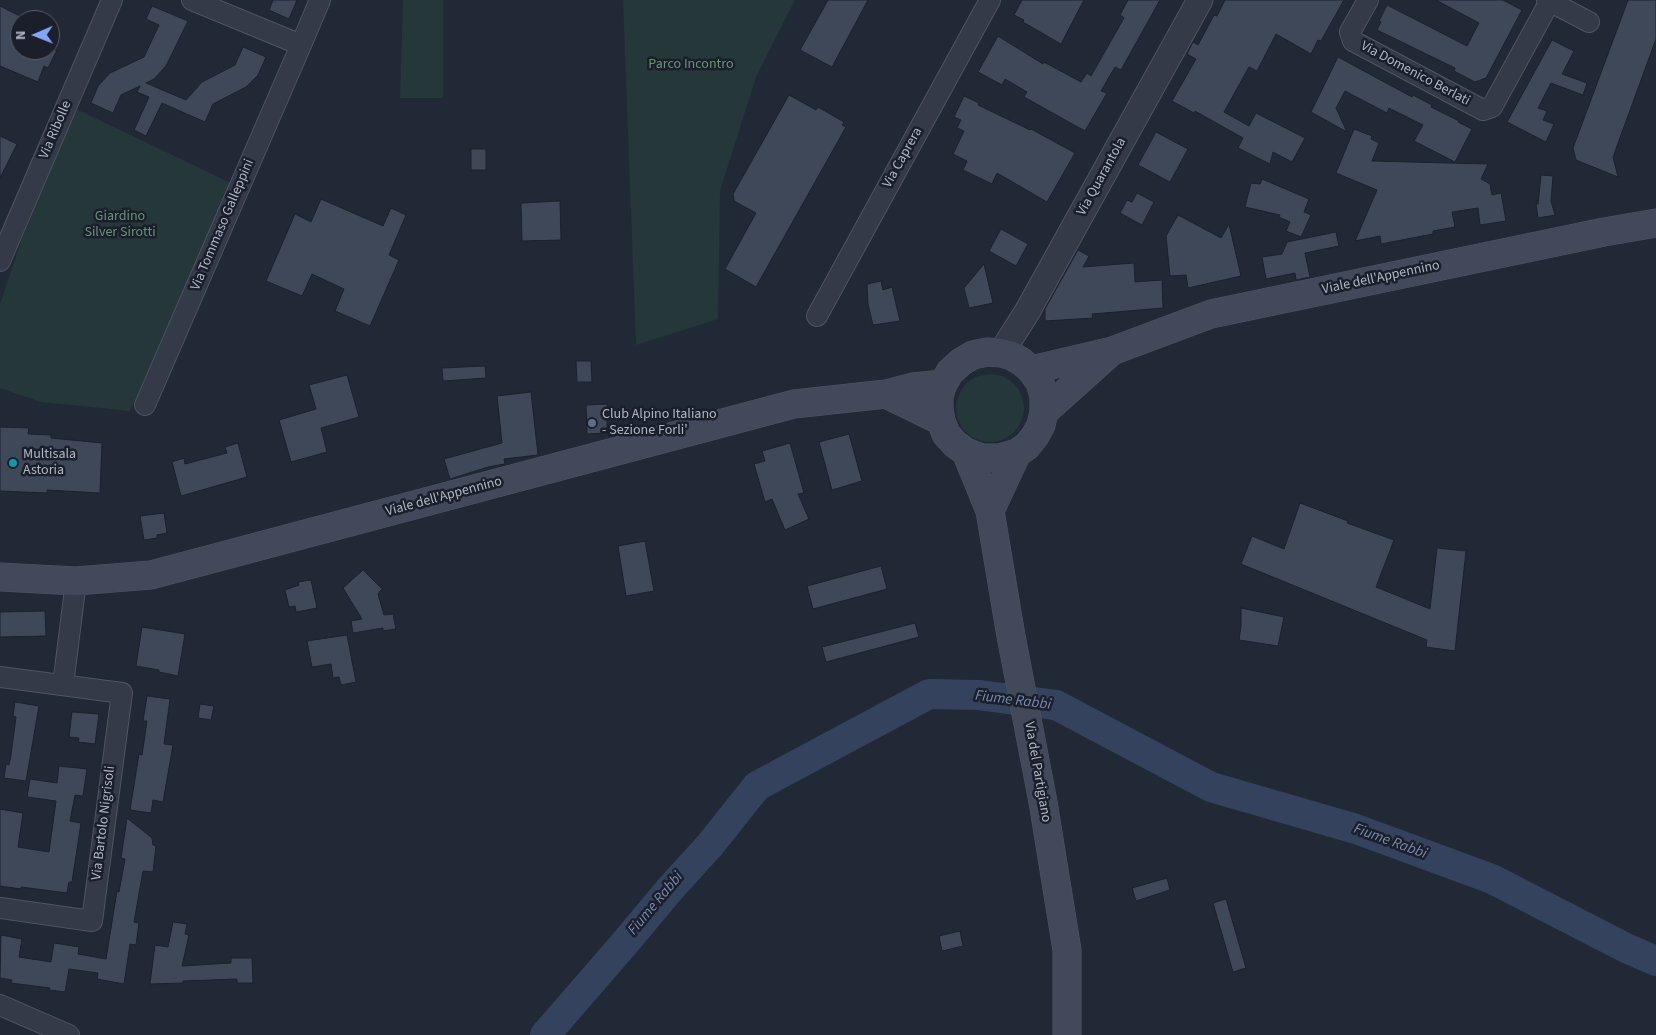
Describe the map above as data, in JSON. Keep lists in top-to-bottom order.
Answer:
{
  "streets": {
    "main road": ["Viale dell'Appennino", "Via del Partigiano"],
    "street": [
      "Via Domenico Berlati",
      "Via Ribolle",
      "Via Caprera",
      "Via Quarantola",
      "Via Tommaso Galleppini",
      "Via Bartolo Nigrisoli"
    ]
  },
  "crossings": [
    ["Via Quarantola", "Viale dell'Appennino"],
    ["Via Quarantola", "Via del Partigiano"],
    ["Viale dell'Appennino", "Via del Partigiano"]
  ],
  "water": ["Fiume Rabbi"],
  "parks": ["Parco Incontro", "Giardino Silver Sirotti"],
  "places": ["Club Alpino Italiano - Sezione Forli'", "Multisala Astoria"],
  "north": "left"
}
